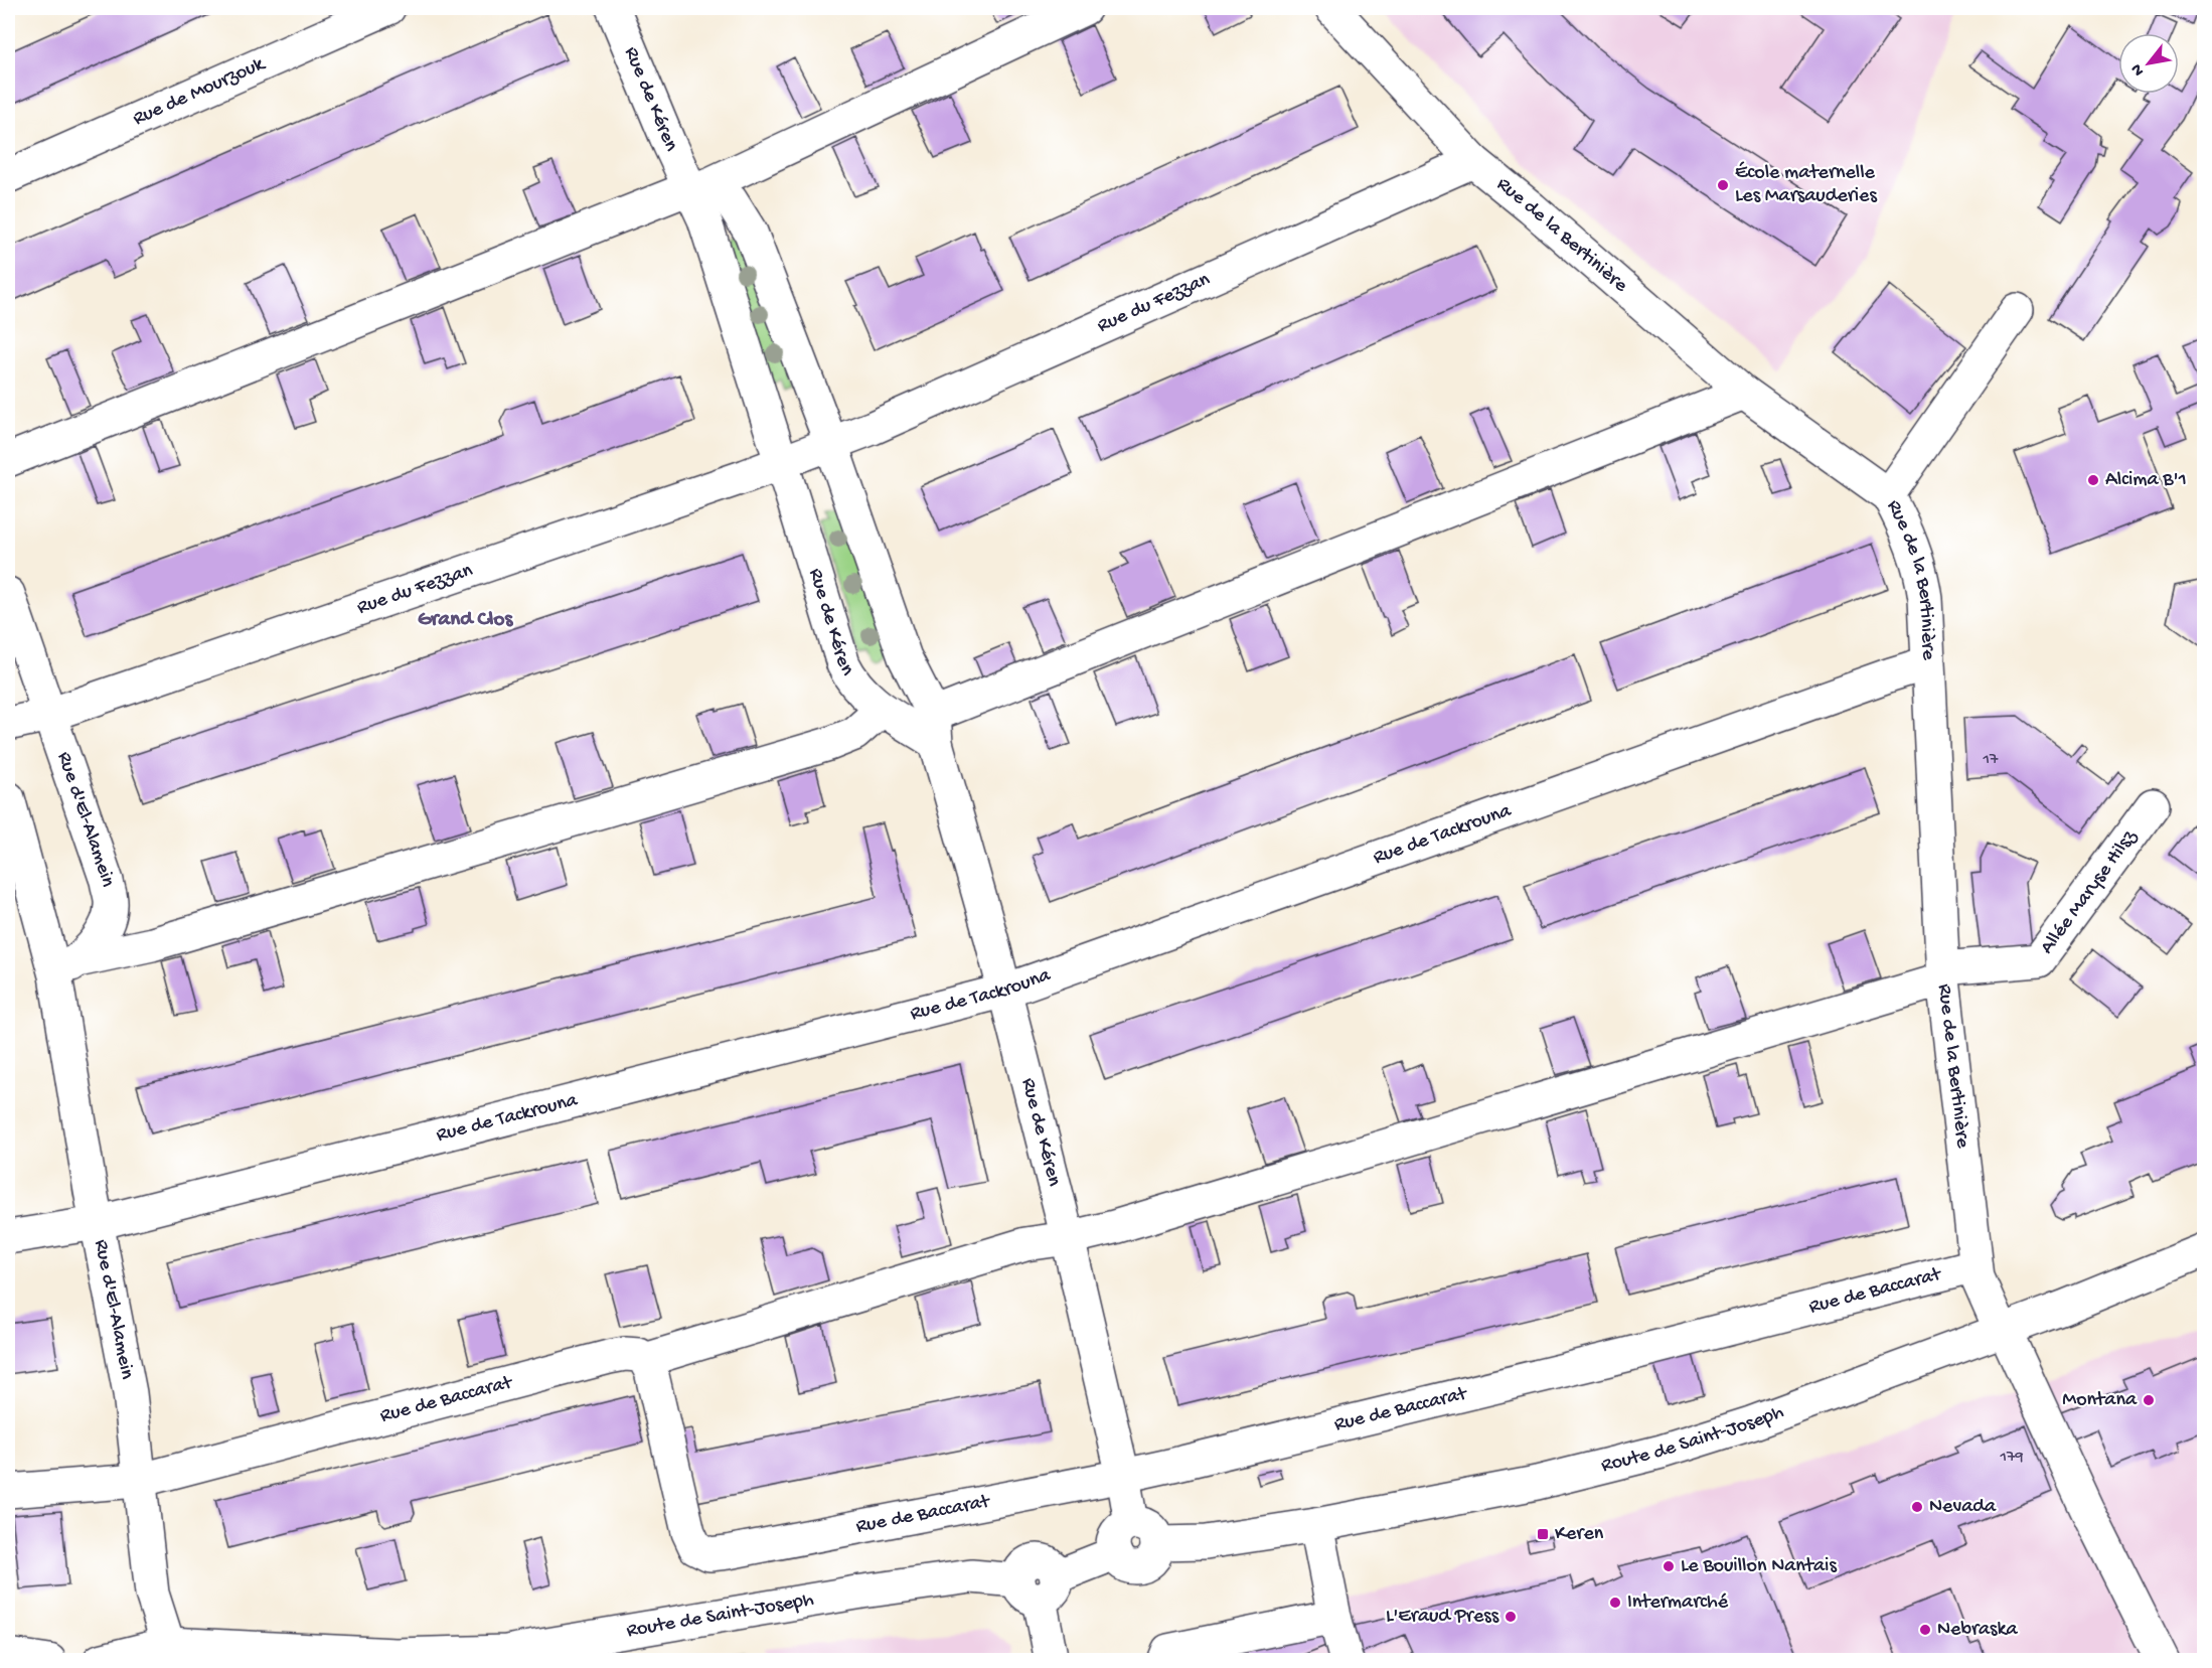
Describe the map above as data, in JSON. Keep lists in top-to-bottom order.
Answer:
{
  "streets": {
    "street": [
      "Rue de Mourzouk",
      "Rue de Kéren",
      "Rue de la Bertinière",
      "Rue du Fezzan",
      "Rue d'El-Alamein",
      "Rue de Tackrouna",
      "Allée Maryse Hilsz",
      "Rue de Baccarat",
      "Route de Saint-Joseph"
    ]
  },
  "crossings": [
    ["Rue de Kéren", "Rue du Fezzan"],
    ["Rue de Kéren", "Rue de Tackrouna"],
    ["Rue de Kéren", "Allée Maryse Hilsz"],
    ["Rue de Kéren", "Rue de Baccarat"],
    ["Rue de Kéren", "Route de Saint-Joseph"],
    ["Rue de la Bertinière", "Rue du Fezzan"],
    ["Rue de la Bertinière", "Rue de Tackrouna"],
    ["Rue de la Bertinière", "Allée Maryse Hilsz"],
    ["Rue de la Bertinière", "Rue de Baccarat"],
    ["Rue de la Bertinière", "Route de Saint-Joseph"],
    ["Rue du Fezzan", "Rue d'El-Alamein"],
    ["Rue d'El-Alamein", "Rue de Tackrouna"],
    ["Rue d'El-Alamein", "Rue de Baccarat"],
    ["Rue d'El-Alamein", "Route de Saint-Joseph"],
    ["Allée Maryse Hilsz", "Rue de Baccarat"]
  ],
  "districts": ["Grand Clos"],
  "places": {
    "other": [
      "École maternelle Les Marsauderies",
      "Alcima B'1",
      "Montana",
      "Nevada",
      "Le Bouillon Nantais",
      "Intermarché",
      "L'Eraud Press",
      "Nebraska"
    ],
    "transit": ["Keren"]
  },
  "house_numbers": ["17", "179"],
  "north": "bottom left"
}
